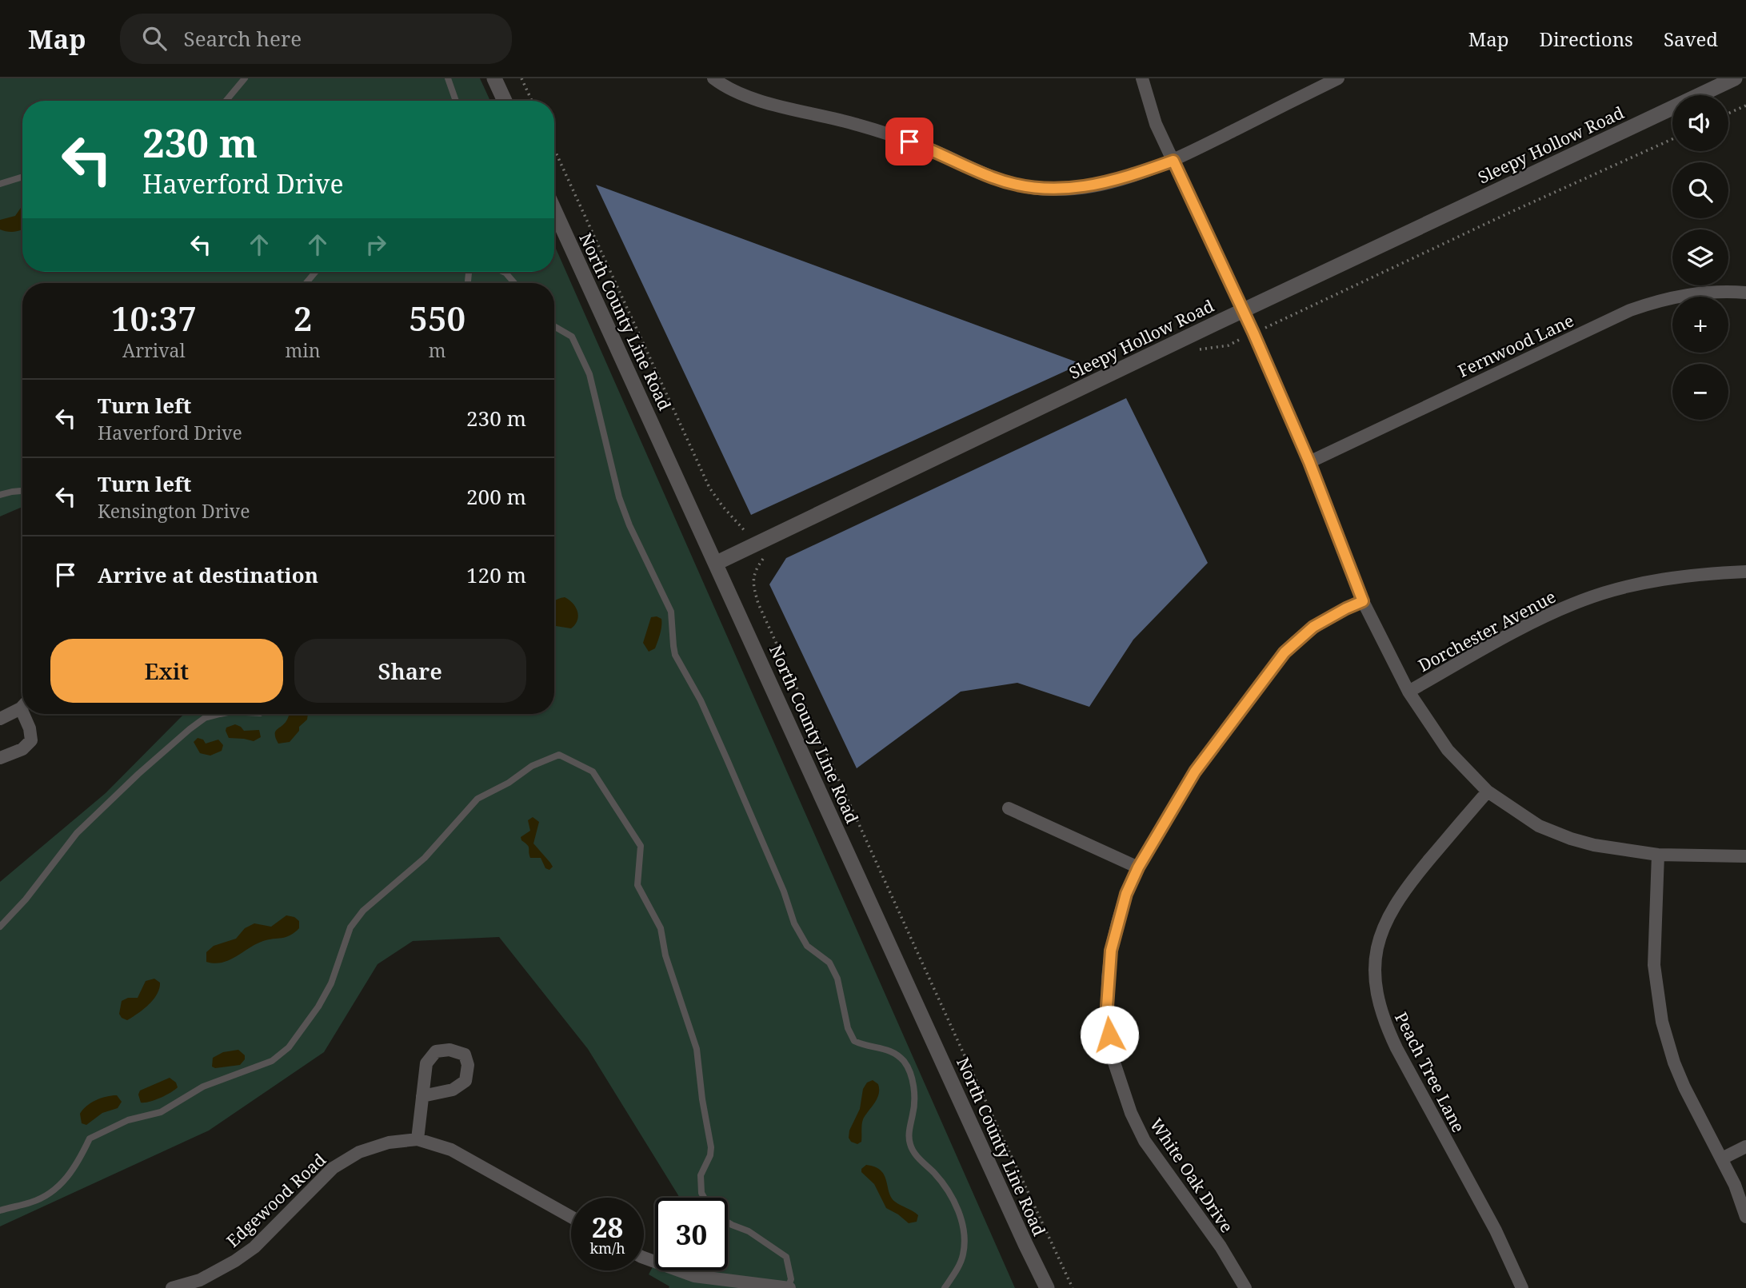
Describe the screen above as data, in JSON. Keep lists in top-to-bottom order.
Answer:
{
  "streets": {
    "street": [
      "Sleepy Hollow Road",
      "North County Line Road",
      "Fernwood Lane",
      "Dorchester Avenue",
      "Peach Tree Lane",
      "White Oak Drive",
      "Edgewood Road"
    ]
  },
  "crossings": [
    ["Sleepy Hollow Road", "North County Line Road"]
  ],
  "page": {
    "header": "Map",
    "search": "Search here",
    "nav": ["Map", "Directions", "Saved"],
    "map_buttons": ["+", "−"],
    "turn": ["230 m", "Haverford Drive"],
    "eta": [
      "10:37",
      "Arrival",
      "2",
      "min",
      "550",
      "m"
    ],
    "list": [
      {
        "name": "Turn left",
        "note": "Haverford Drive",
        "value": "230 m"
      },
      {
        "name": "Turn left",
        "note": "Kensington Drive",
        "value": "200 m"
      },
      {
        "name": "Arrive at destination",
        "value": "120 m"
      }
    ],
    "buttons": ["Exit", "Share"],
    "speed": "28 km/h",
    "limit": "30"
  }
}
